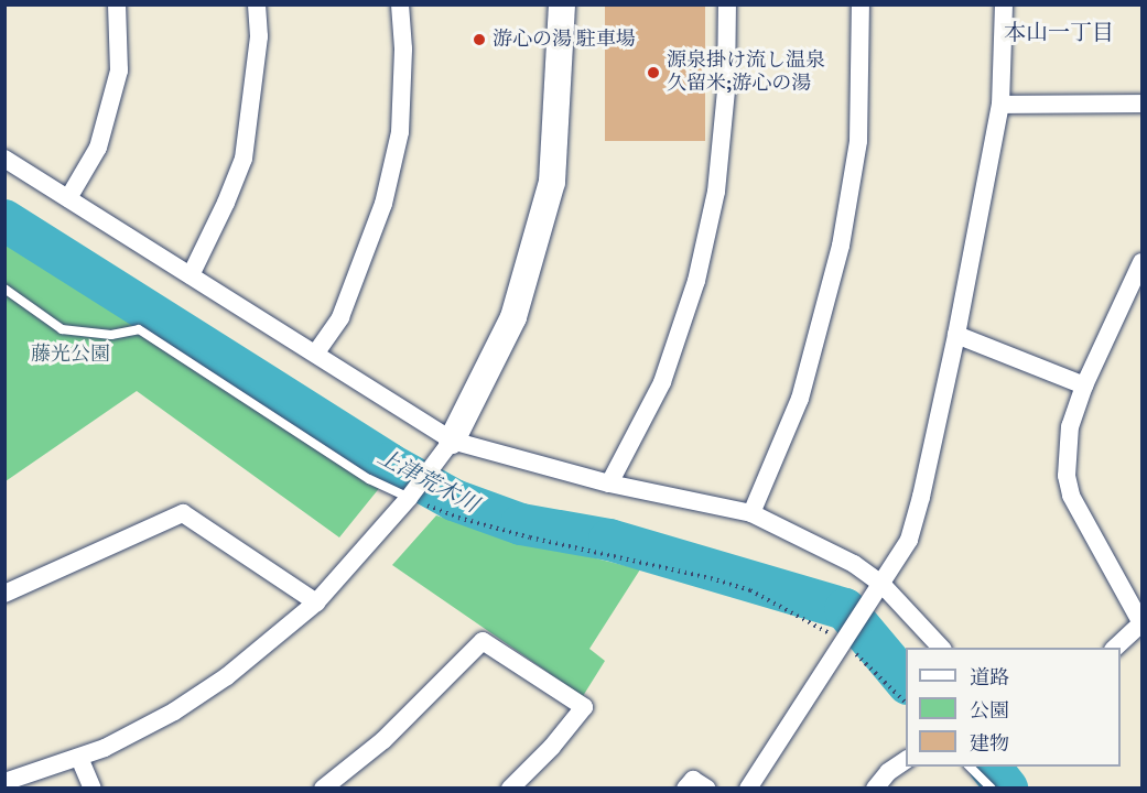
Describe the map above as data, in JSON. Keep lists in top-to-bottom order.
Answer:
{
  "districts": ["本山一丁目"],
  "water": ["上津荒木川"],
  "parks": ["藤光公園"],
  "places": ["游心の湯 駐車場", "源泉掛け流し温泉 久留米;游心の湯"],
  "legend": ["道路", "公園", "建物"]
}
